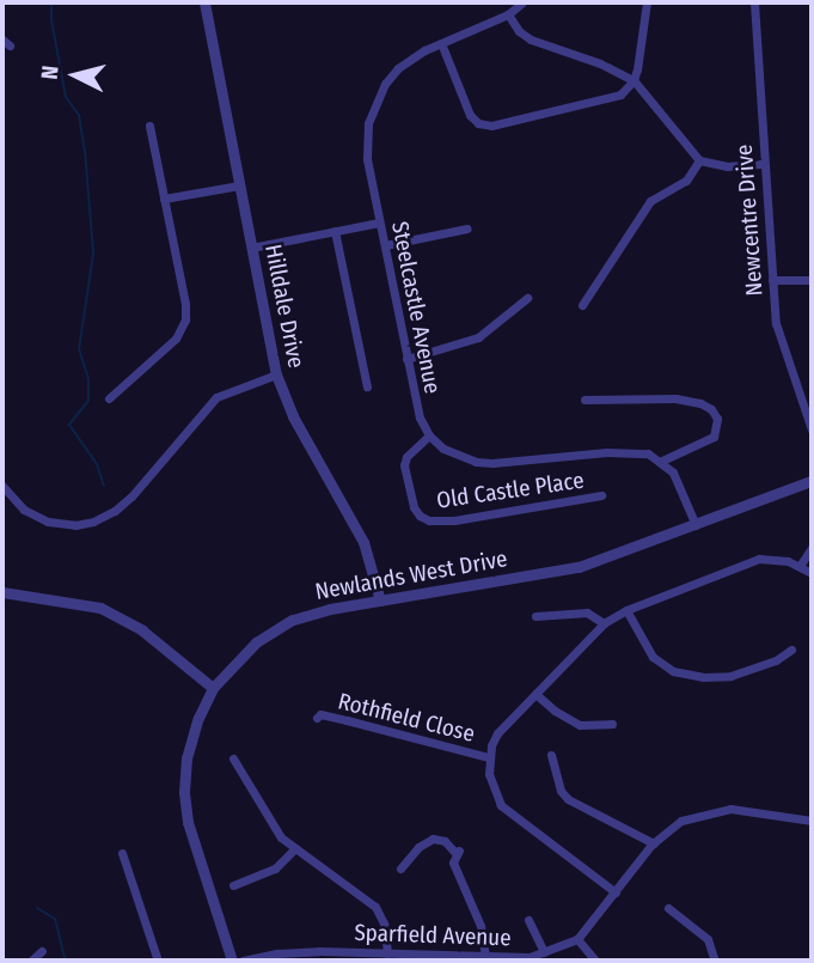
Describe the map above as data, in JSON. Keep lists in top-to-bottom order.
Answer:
{
  "streets": {
    "street": [
      "Newcentre Drive",
      "Hilldale Drive",
      "Steelcastle Avenue",
      "Old Castle Place",
      "Newlands West Drive",
      "Rothfield Close",
      "Sparfield Avenue"
    ]
  },
  "crossings": [
    ["Hilldale Drive", "Newlands West Drive"],
    ["Steelcastle Avenue", "Old Castle Place"]
  ],
  "north": "left"
}
